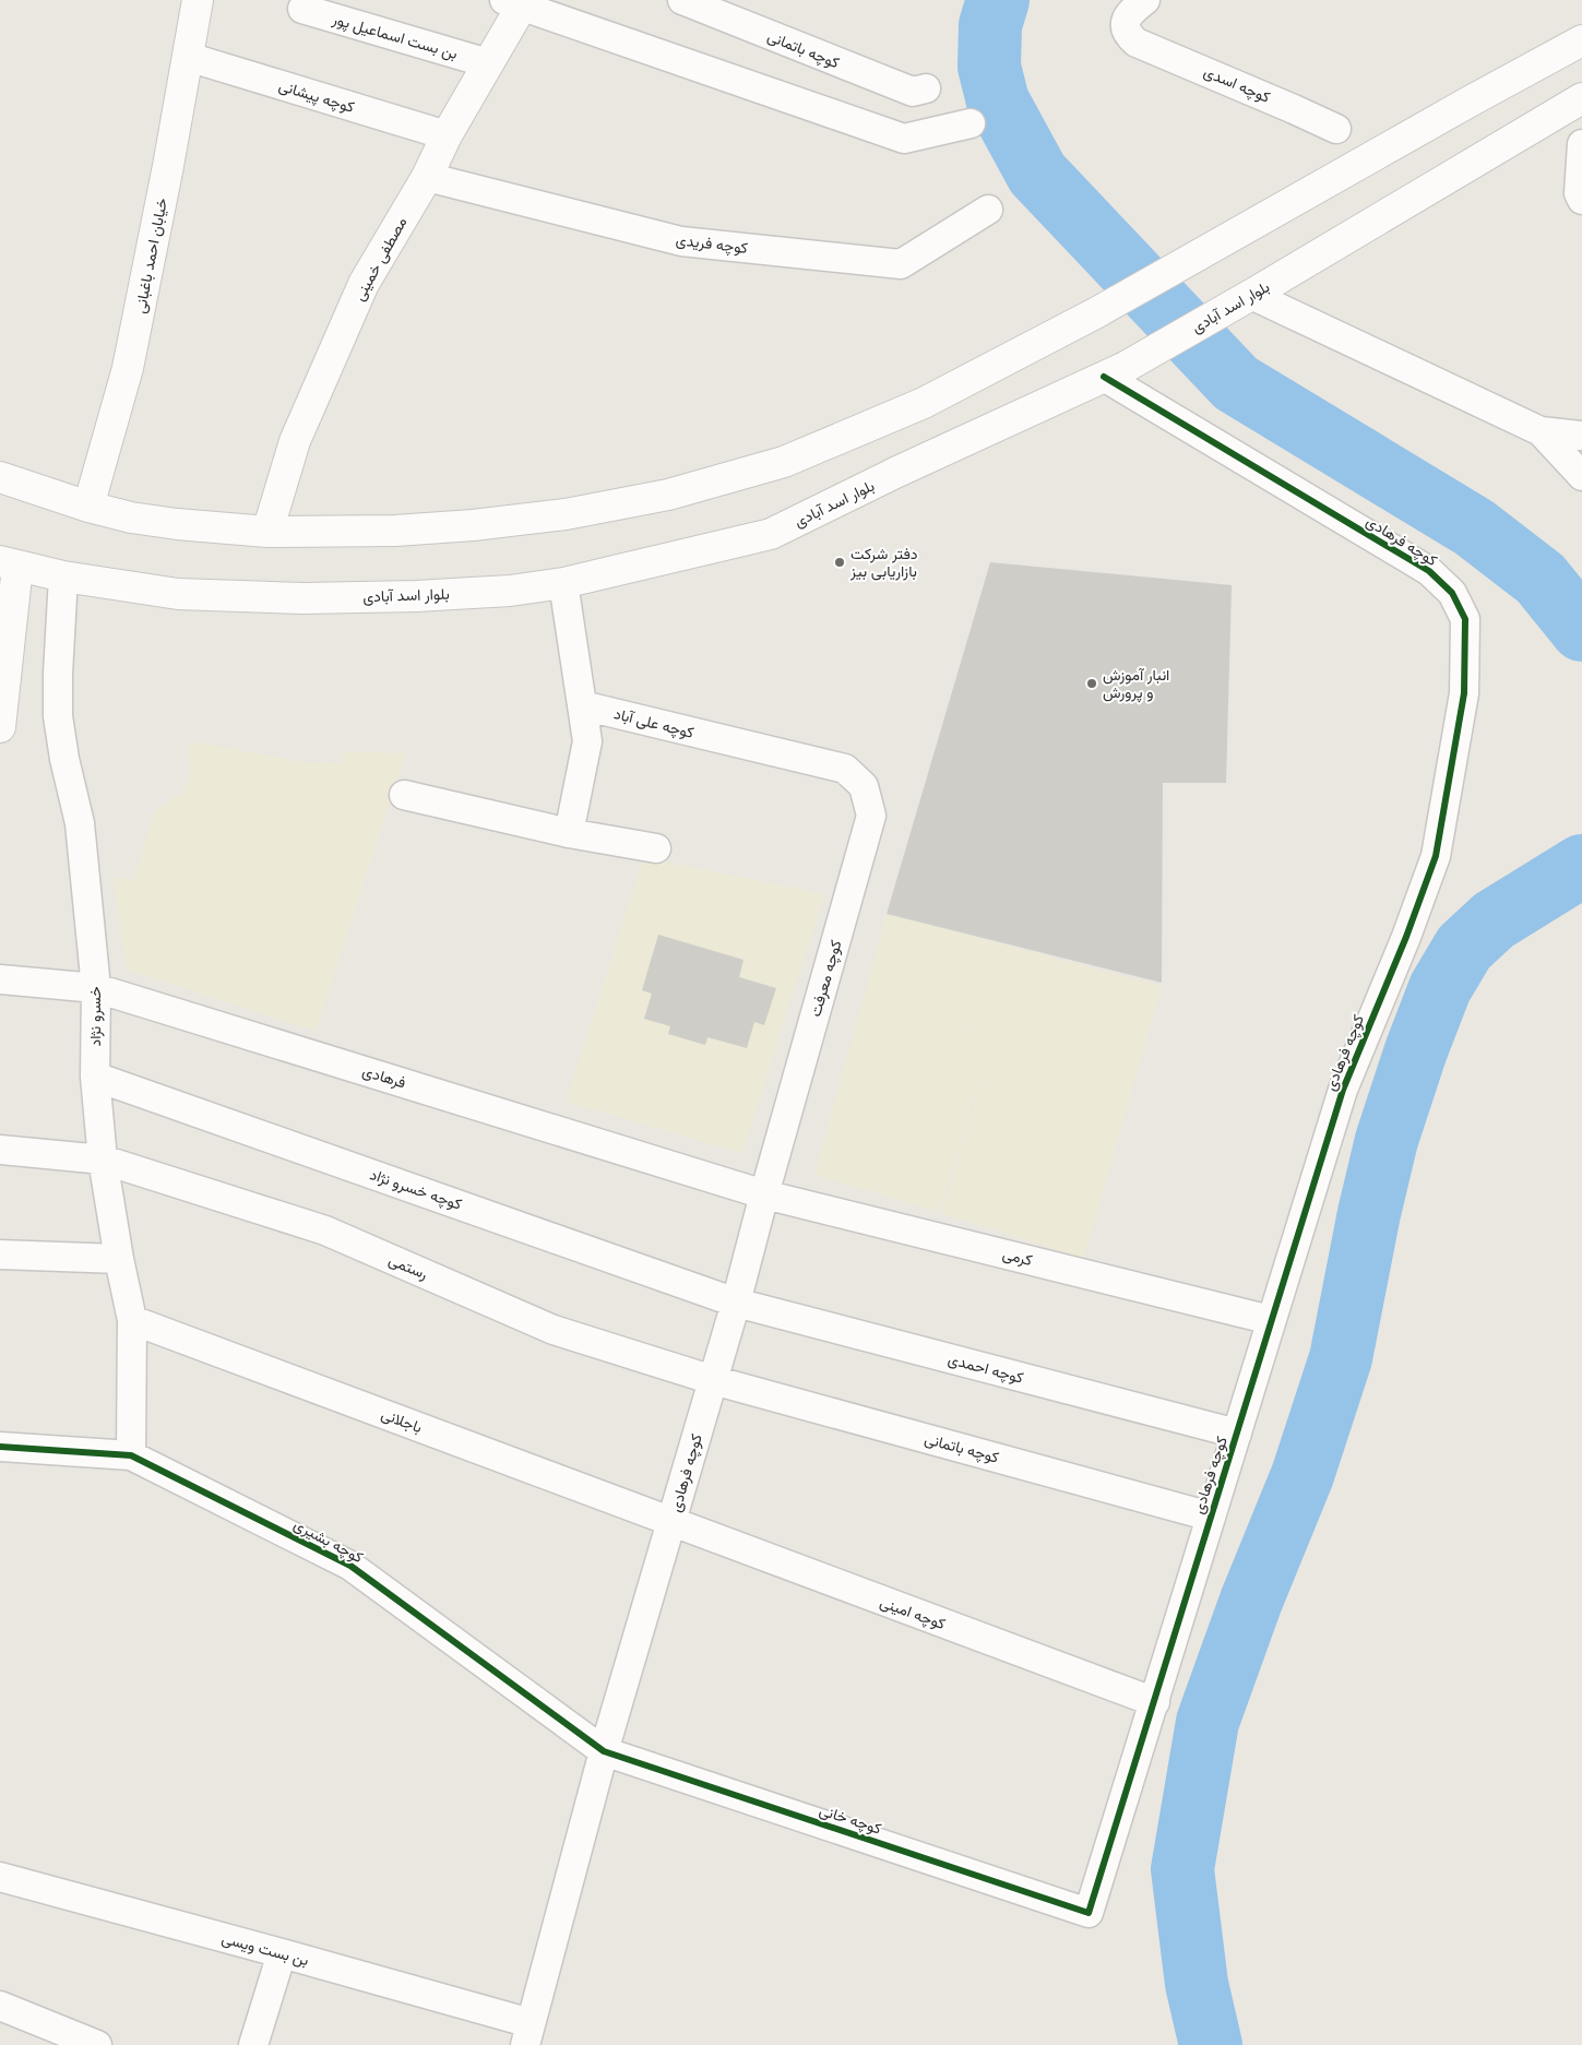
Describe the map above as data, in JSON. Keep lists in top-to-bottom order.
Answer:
{
  "streets": {
    "main road": ["خیابان احمد باغبانی", "مصطفی خمینی", "بلوار اسد آبادی"],
    "street": [
      "بن بست اسماعیل پور",
      "کوچه باتمانی",
      "کوچه اسدی",
      "کوچه پیشانی",
      "کوچه فریدی",
      "کوچه فرهادی",
      "کوچه علی آباد",
      "کوچه معرفت",
      "خسرو نژاد",
      "فرهادی",
      "کوچه خسرو نژاد",
      "کرمی",
      "رستمی",
      "کوچه احمدی",
      "باجلانی",
      "کوچه بشیری",
      "کوچه امینی",
      "کوچه خانی",
      "بن بست ویسی"
    ]
  },
  "crossings": [
    ["بن بست اسماعیل پور", "مصطفی خمینی"],
    ["کوچه باتمانی", "کوچه فرهادی"],
    ["کوچه باتمانی", "رستمی"],
    ["کوچه پیشانی", "خیابان احمد باغبانی"],
    ["کوچه پیشانی", "مصطفی خمینی"],
    ["کوچه فریدی", "مصطفی خمینی"],
    ["بلوار اسد آبادی", "کوچه فرهادی"],
    ["بلوار اسد آبادی", "خسرو نژاد"],
    ["کوچه فرهادی", "کوچه معرفت"],
    ["کوچه فرهادی", "فرهادی"],
    ["کوچه فرهادی", "کوچه خسرو نژاد"],
    ["کوچه فرهادی", "کرمی"],
    ["کوچه فرهادی", "رستمی"],
    ["کوچه فرهادی", "کوچه احمدی"],
    ["کوچه فرهادی", "باجلانی"],
    ["کوچه فرهادی", "کوچه بشیری"],
    ["کوچه فرهادی", "کوچه امینی"],
    ["کوچه فرهادی", "کوچه خانی"],
    ["کوچه فرهادی", "بن بست ویسی"],
    ["کوچه علی آباد", "کوچه معرفت"],
    ["کوچه معرفت", "فرهادی"],
    ["کوچه معرفت", "کرمی"],
    ["خسرو نژاد", "فرهادی"],
    ["خسرو نژاد", "کوچه خسرو نژاد"],
    ["خسرو نژاد", "رستمی"],
    ["خسرو نژاد", "باجلانی"],
    ["خسرو نژاد", "کوچه بشیری"],
    ["فرهادی", "کرمی"],
    ["کوچه خسرو نژاد", "کوچه احمدی"],
    ["باجلانی", "کوچه امینی"],
    ["کوچه بشیری", "کوچه خانی"]
  ],
  "places": ["دفتر شرکت بازاریابی بیز", "انبار آموزش و پرورش"]
}
